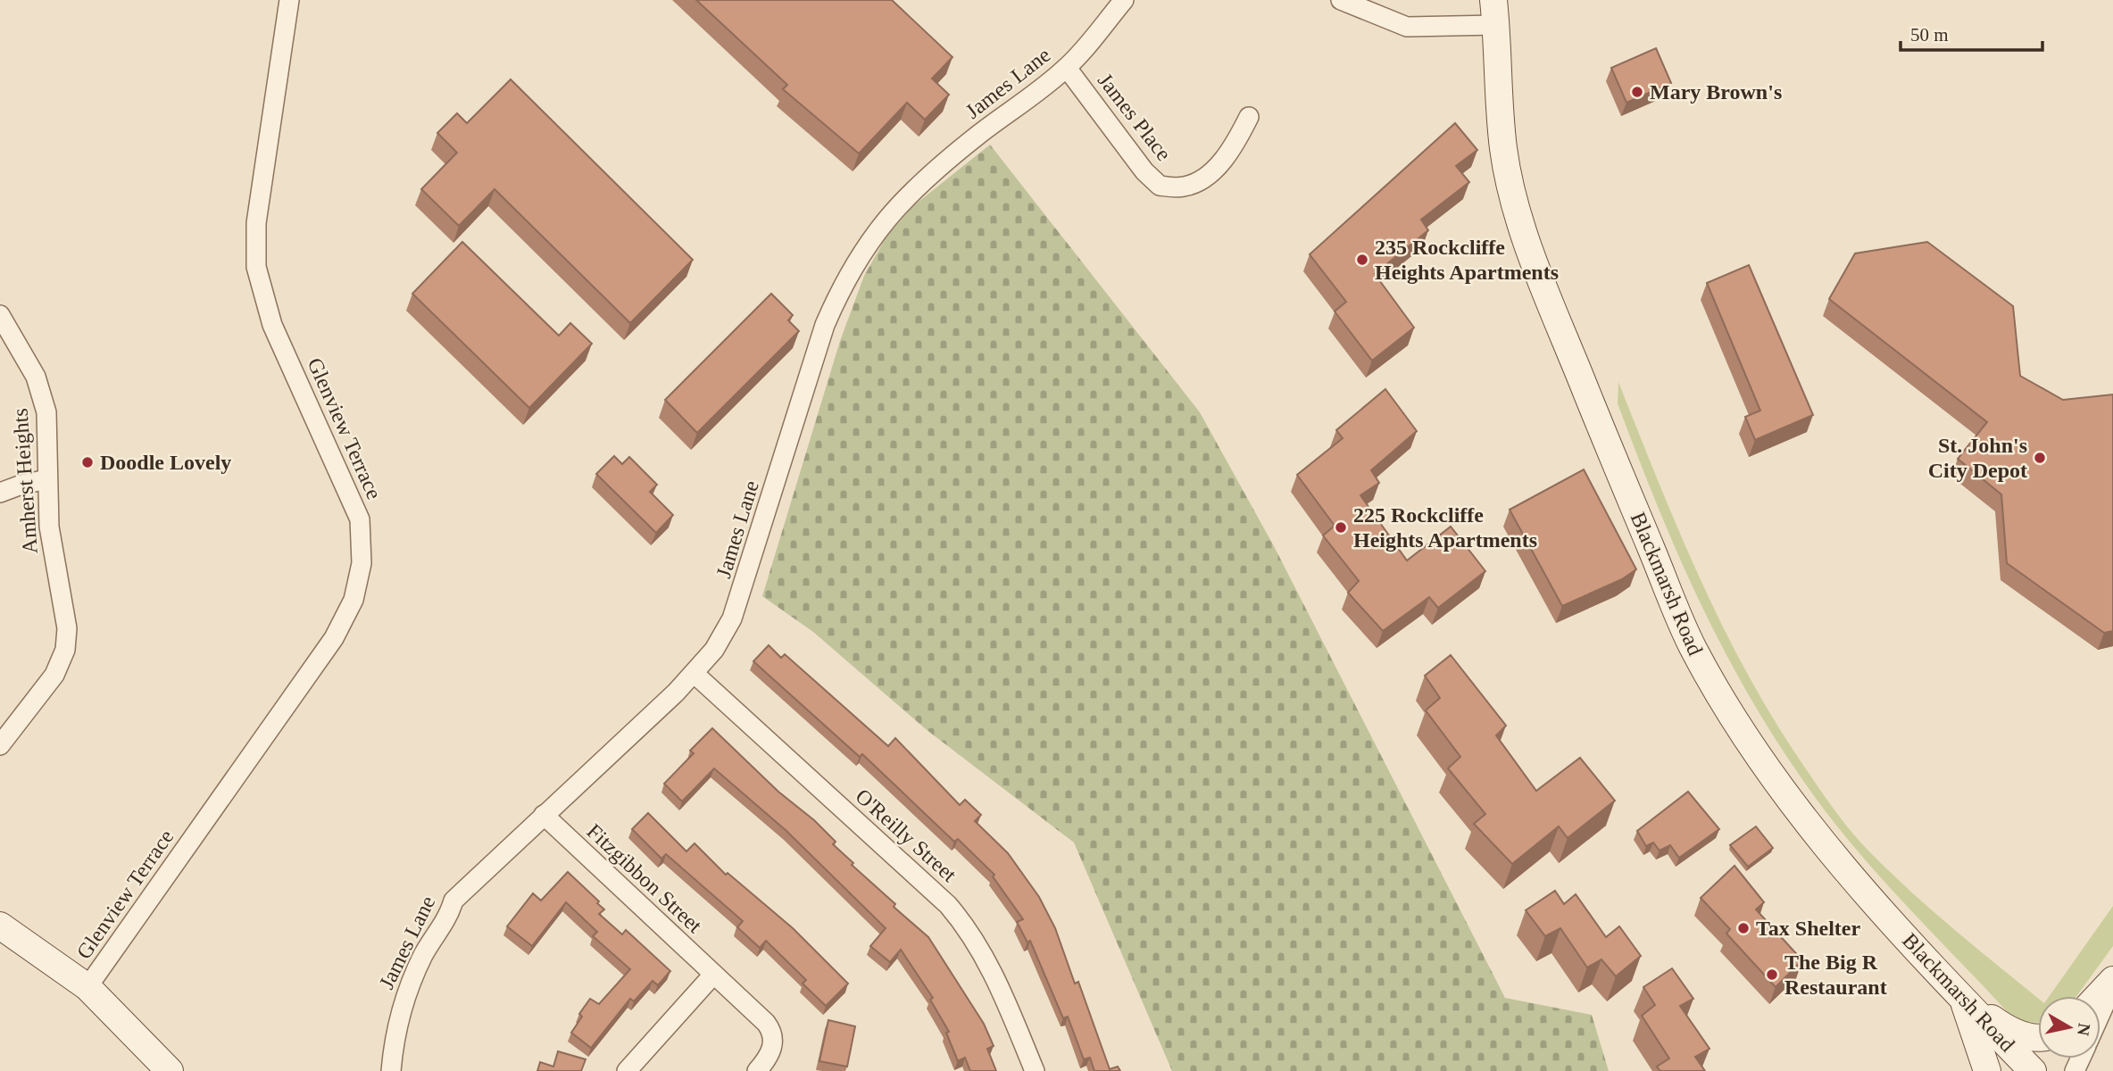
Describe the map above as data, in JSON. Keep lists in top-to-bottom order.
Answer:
{
  "streets": {
    "street": [
      "James Lane",
      "James Place",
      "Glenview Terrace",
      "Amherst Heights",
      "Blackmarsh Road",
      "O'Reilly Street",
      "Fitzgibbon Street"
    ]
  },
  "crossings": [
    ["James Lane", "James Place"],
    ["James Lane", "O'Reilly Street"],
    ["James Lane", "Fitzgibbon Street"]
  ],
  "places": [
    "Mary Brown's",
    "235 Rockcliffe Heights Apartments",
    "St. John's City Depot",
    "Doodle Lovely",
    "225 Rockcliffe Heights Apartments",
    "Tax Shelter",
    "The Big R Restaurant"
  ],
  "scale_bar": "50 m",
  "north": "right"
}
